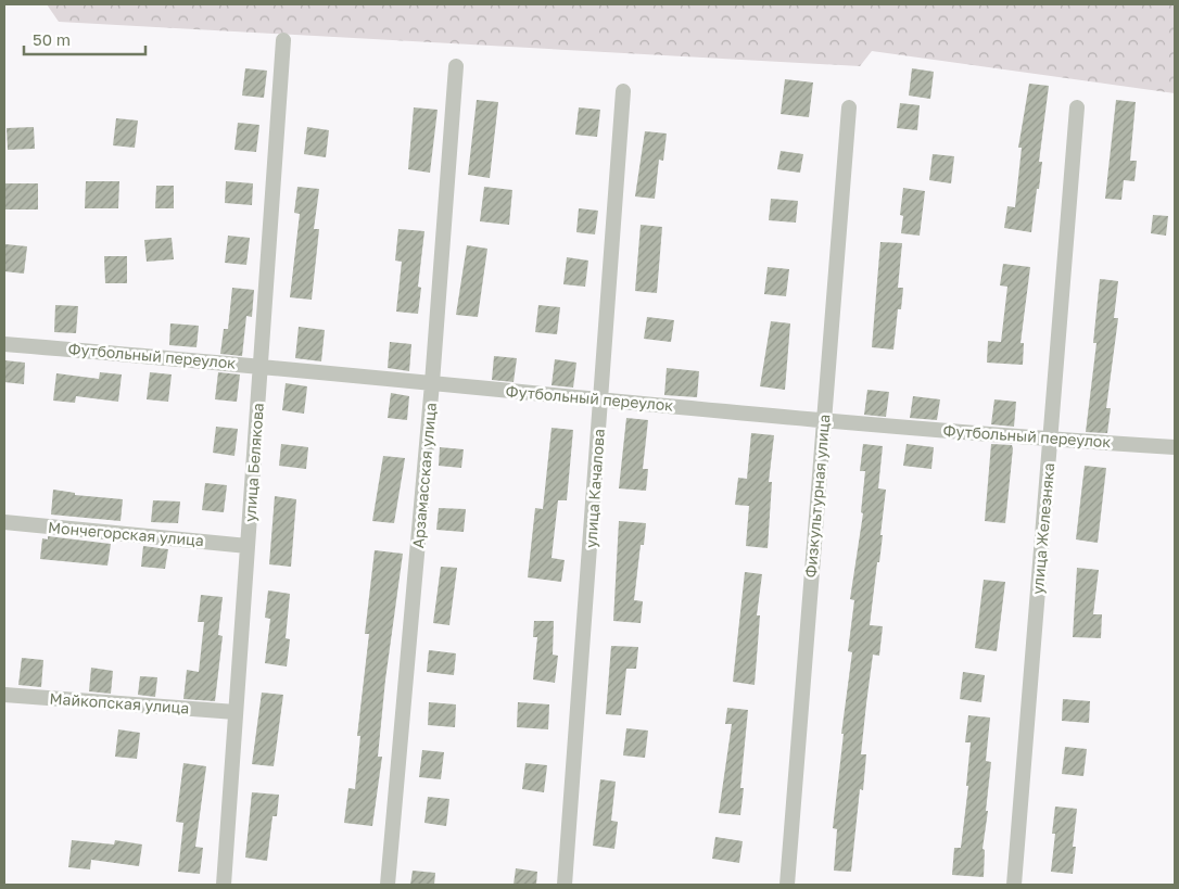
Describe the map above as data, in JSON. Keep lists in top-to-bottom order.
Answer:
{
  "streets": {
    "street": [
      "Футбольный переулок",
      "улица Белякова",
      "Арзамасская улица",
      "улица Качалова",
      "Физкультурная улица",
      "улица Железняка",
      "Мончегорская улица",
      "Майкопская улица"
    ]
  },
  "crossings": [
    ["Футбольный переулок", "улица Белякова"],
    ["Футбольный переулок", "Арзамасская улица"],
    ["Футбольный переулок", "улица Качалова"],
    ["Футбольный переулок", "Физкультурная улица"],
    ["Футбольный переулок", "улица Железняка"],
    ["улица Белякова", "Мончегорская улица"],
    ["улица Белякова", "Майкопская улица"]
  ],
  "scale_bar": "50 m"
}
